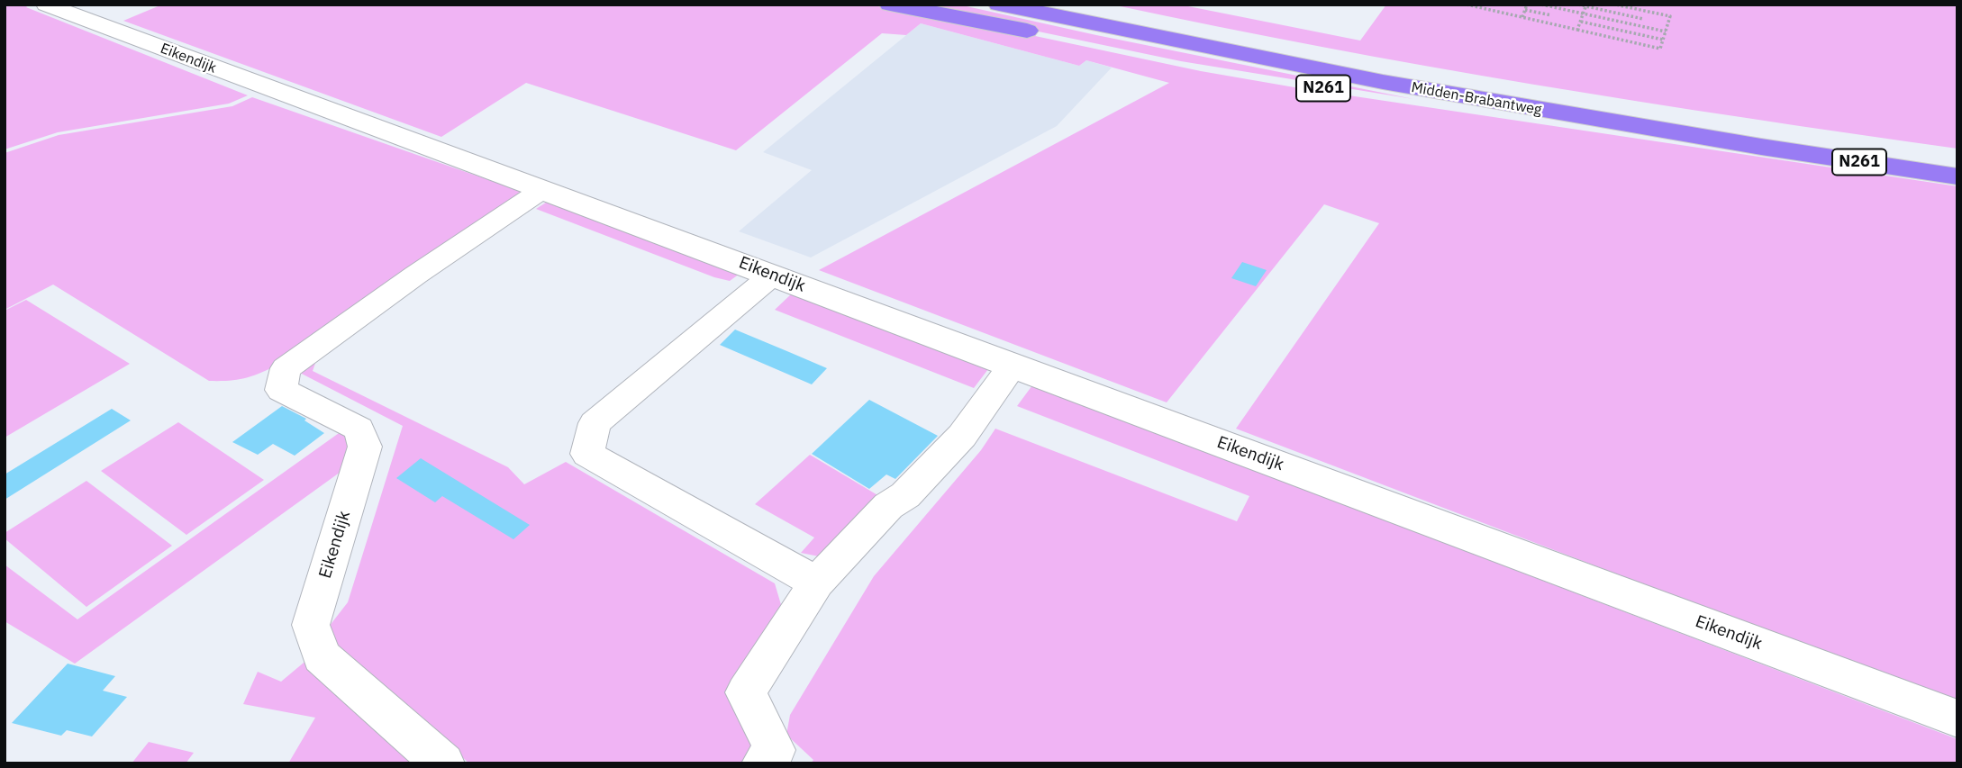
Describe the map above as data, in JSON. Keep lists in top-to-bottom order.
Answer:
{
  "streets": {
    "highway": ["N261", "Midden-Brabantweg"],
    "street": ["Eikendijk"]
  },
  "crossings": [
    ["N261", "Midden-Brabantweg"]
  ]
}
